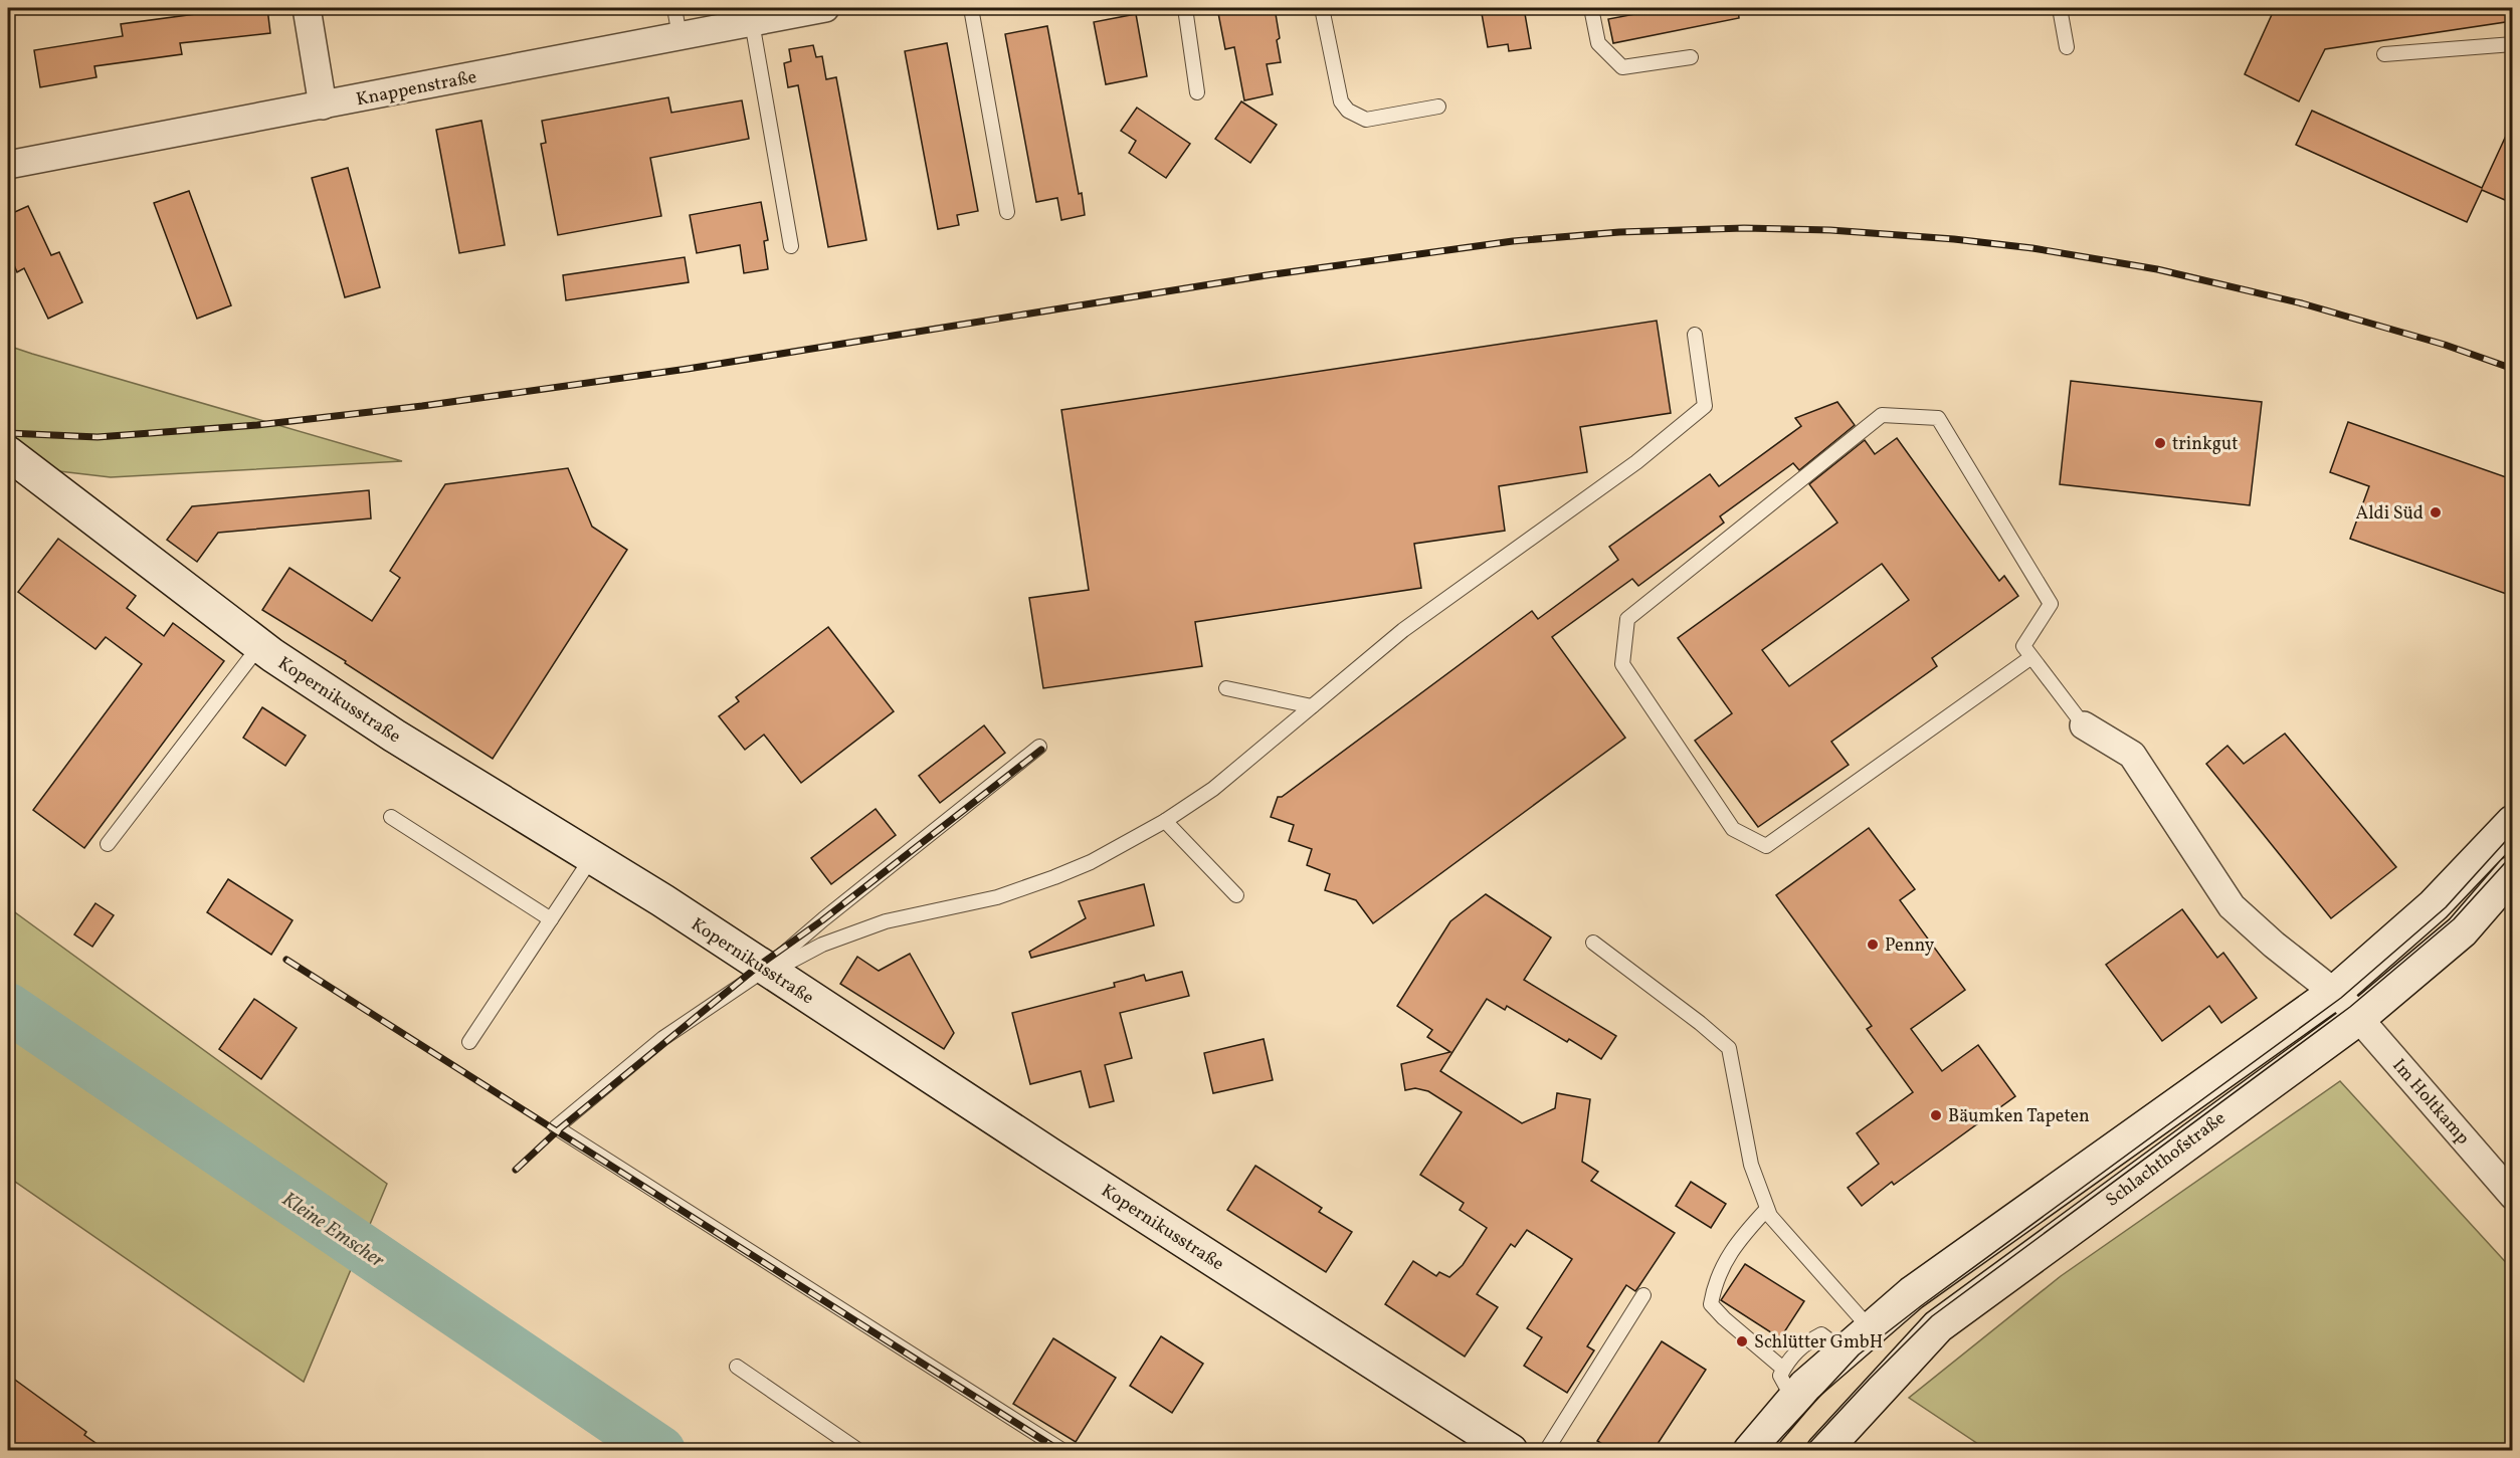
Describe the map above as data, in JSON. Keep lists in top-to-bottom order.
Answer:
{
  "streets": {
    "street": [
      "Knappenstraße",
      "Kopernikusstraße",
      "Im Holtkamp",
      "Schlachthofstraße"
    ]
  },
  "crossings": [
    ["Im Holtkamp", "Schlachthofstraße"]
  ],
  "water": ["Kleine Emscher"],
  "places": [
    "trinkgut",
    "Aldi Süd",
    "Penny",
    "Bäumken Tapeten",
    "Schlütter GmbH"
  ]
}
